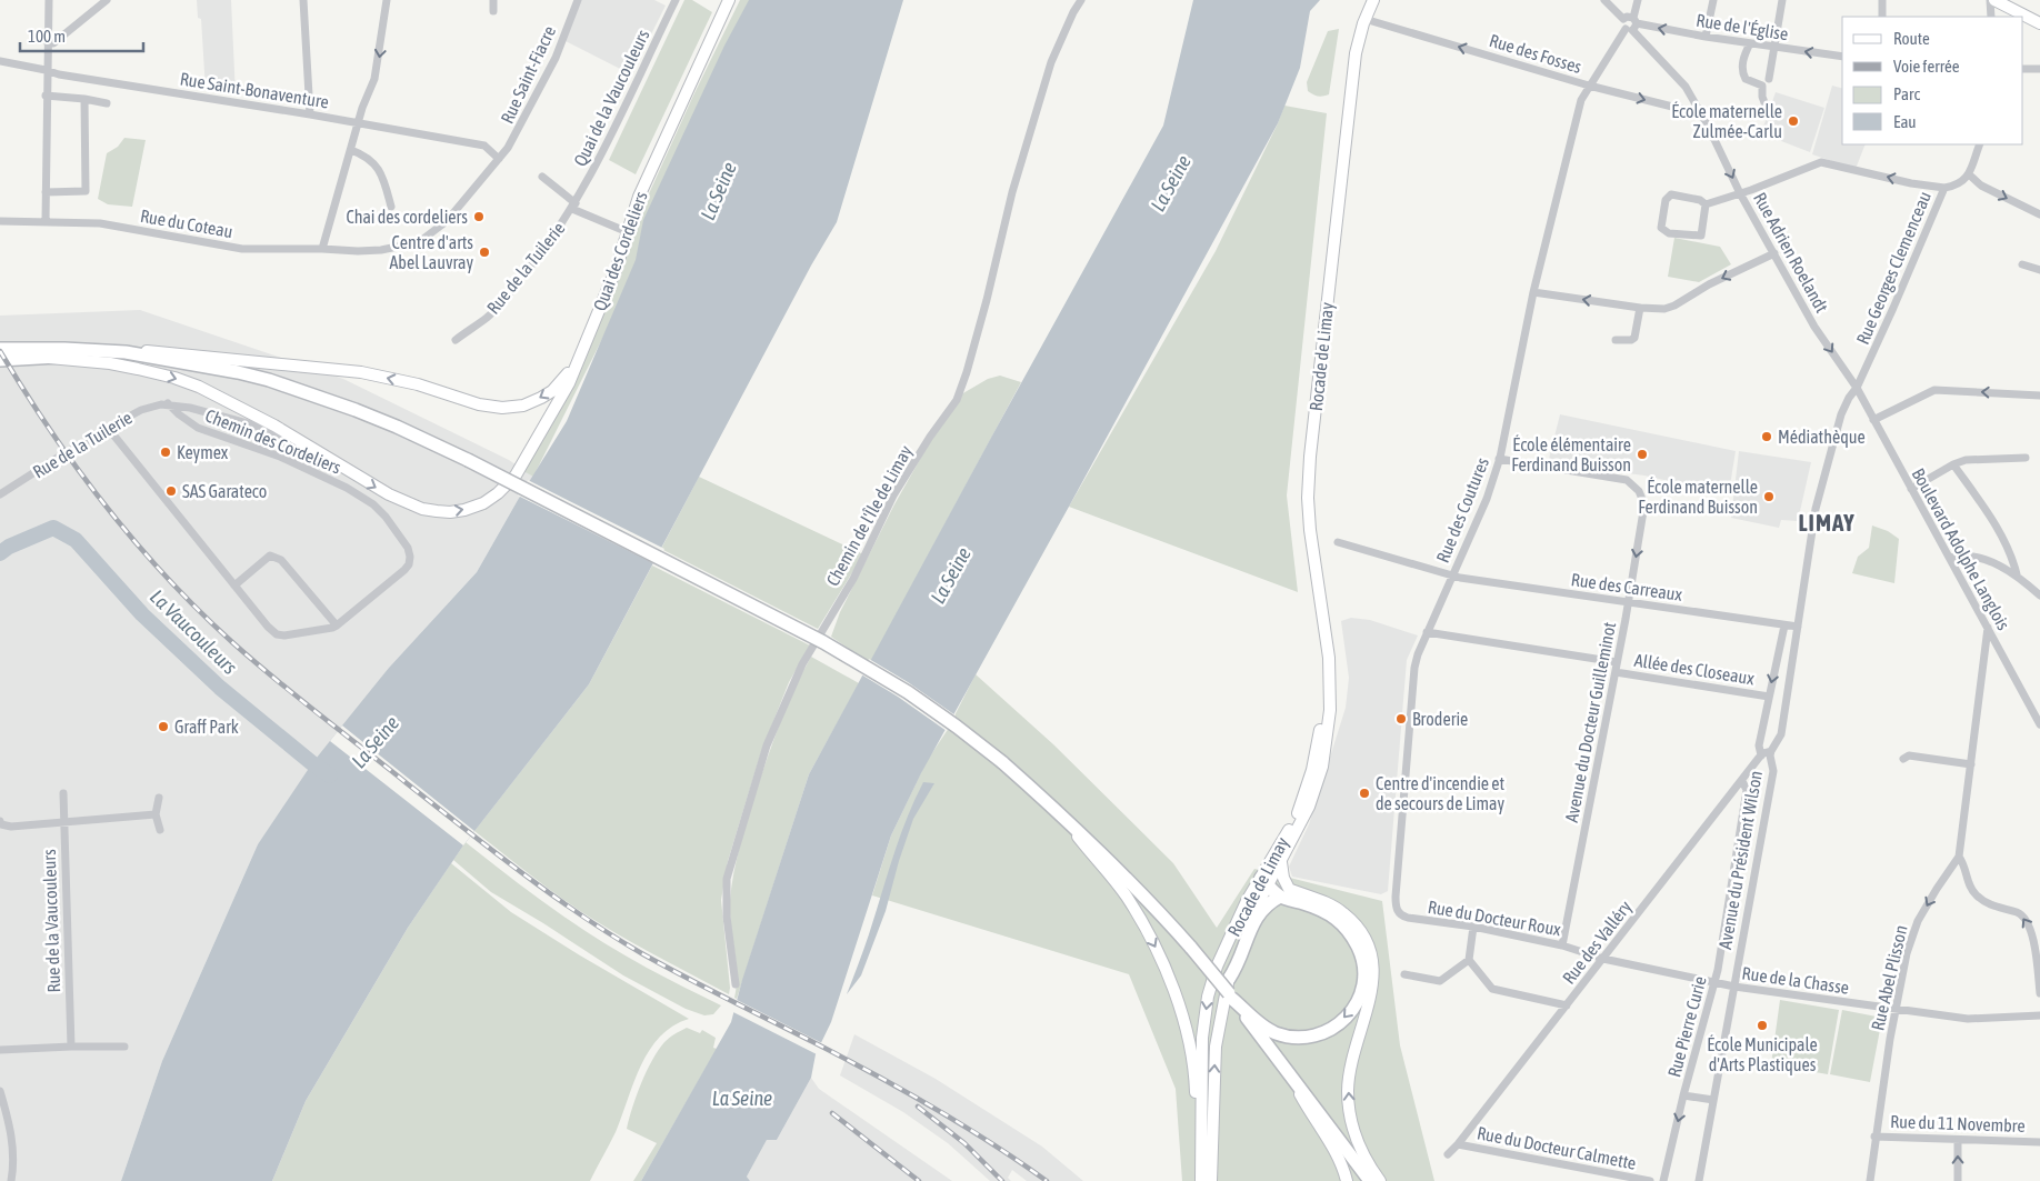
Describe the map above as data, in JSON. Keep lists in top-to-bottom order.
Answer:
{
  "streets": {
    "main road": ["Quai des Cordeliers", "Rocade de Limay"],
    "street": [
      "Rue de l'Église",
      "Rue des Fosses",
      "Rue Saint-Fiacre",
      "Rue Saint-Bonaventure",
      "Quai de la Vaucouleurs",
      "Rue du Coteau",
      "Rue Adrien Roelandt",
      "Rue de la Tuilerie",
      "Rue Georges Clemenceau",
      "Chemin des Cordeliers",
      "Rue des Coutures",
      "Chemin de l'Île de Limay",
      "Boulevard Adolphe Langlois",
      "Rue des Carreaux",
      "Allée des Closeaux",
      "Avenue du Docteur Guilleminot",
      "Avenue du Président Wilson",
      "Rue du Docteur Roux",
      "Rue de la Vaucouleurs",
      "Rue des Valléry",
      "Rue Abel Plisson",
      "Rue de la Chasse",
      "Rue Pierre Curie",
      "Rue du 11 Novembre",
      "Rue du Docteur Calmette"
    ]
  },
  "crossings": [
    ["Rue de l'Église", "Rue Adrien Roelandt"],
    ["Rue de l'Église", "Rue des Coutures"],
    ["Rue des Fosses", "Rue Adrien Roelandt"],
    ["Rue des Fosses", "Rocade de Limay"],
    ["Rue des Fosses", "Rue des Coutures"],
    ["Rue Saint-Fiacre", "Rue Saint-Bonaventure"],
    ["Rue Saint-Fiacre", "Rue du Coteau"],
    ["Quai de la Vaucouleurs", "Rue de la Tuilerie"],
    ["Quai des Cordeliers", "Rue de la Tuilerie"],
    ["Rue Adrien Roelandt", "Rue Georges Clemenceau"],
    ["Rue Adrien Roelandt", "Rue des Coutures"],
    ["Rue Adrien Roelandt", "Boulevard Adolphe Langlois"],
    ["Rue Adrien Roelandt", "Avenue du Président Wilson"],
    ["Rue de la Tuilerie", "Chemin des Cordeliers"],
    ["Rue Georges Clemenceau", "Boulevard Adolphe Langlois"],
    ["Rue Georges Clemenceau", "Avenue du Président Wilson"],
    ["Rue des Coutures", "Rue des Carreaux"],
    ["Rue des Coutures", "Avenue du Docteur Guilleminot"],
    ["Rue des Coutures", "Rue du Docteur Roux"],
    ["Boulevard Adolphe Langlois", "Avenue du Président Wilson"],
    ["Boulevard Adolphe Langlois", "Rue Abel Plisson"],
    ["Rue des Carreaux", "Avenue du Docteur Guilleminot"],
    ["Rue des Carreaux", "Avenue du Président Wilson"],
    ["Allée des Closeaux", "Avenue du Docteur Guilleminot"],
    ["Avenue du Docteur Guilleminot", "Rue du Docteur Roux"],
    ["Avenue du Président Wilson", "Rue des Valléry"],
    ["Avenue du Président Wilson", "Rue de la Chasse"],
    ["Rue du Docteur Roux", "Rue des Valléry"],
    ["Rue du Docteur Roux", "Rue de la Chasse"],
    ["Rue du Docteur Roux", "Rue Pierre Curie"],
    ["Rue des Valléry", "Rue Pierre Curie"],
    ["Rue des Valléry", "Rue du Docteur Calmette"],
    ["Rue Abel Plisson", "Rue de la Chasse"],
    ["Rue Abel Plisson", "Rue du 11 Novembre"],
    ["Rue de la Chasse", "Rue Pierre Curie"]
  ],
  "one_way": ["Rue de l'Église", "Rue Adrien Roelandt"],
  "districts": ["LIMAY"],
  "water": ["La Seine", "La Vaucouleurs"],
  "places": [
    "École maternelle Zulmée-Carlu",
    "Chai des cordeliers",
    "Centre d'arts Abel Lauvray",
    "Médiathèque",
    "Keymex",
    "École élémentaire Ferdinand Buisson",
    "SAS Garateco",
    "École maternelle Ferdinand Buisson",
    "Broderie",
    "Graff Park",
    "Centre d'incendie et de secours de Limay",
    "École Municipale d'Arts Plastiques"
  ],
  "legend": [
    "Route",
    "Voie ferrée",
    "Parc",
    "Eau"
  ],
  "scale_bar": "100 m"
}
